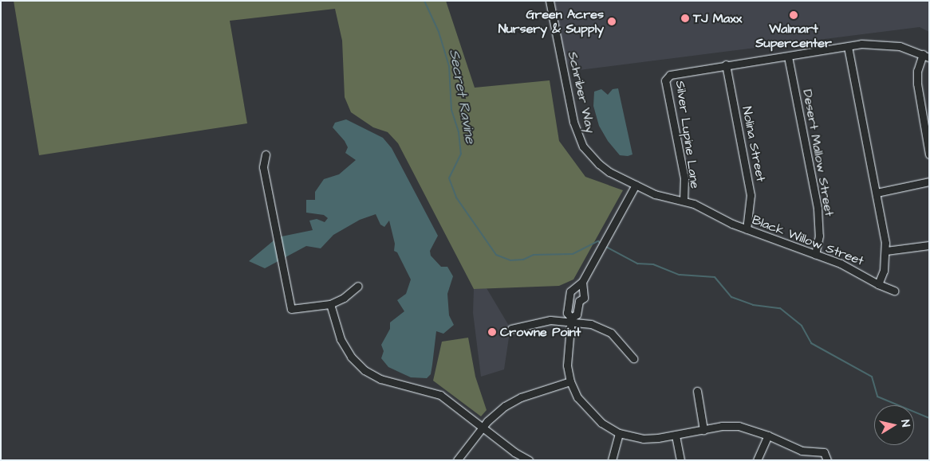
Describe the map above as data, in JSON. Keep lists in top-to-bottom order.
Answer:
{
  "streets": {
    "street": [
      "Schriber Way",
      "Silver Lupine Lane",
      "Nolina Street",
      "Desert Mallow Street",
      "Black Willow Street"
    ]
  },
  "crossings": [
    ["Schriber Way", "Black Willow Street"],
    ["Silver Lupine Lane", "Nolina Street"],
    ["Silver Lupine Lane", "Desert Mallow Street"],
    ["Silver Lupine Lane", "Black Willow Street"],
    ["Nolina Street", "Black Willow Street"],
    ["Desert Mallow Street", "Black Willow Street"]
  ],
  "water": ["Secret Ravine"],
  "places": [
    "Walmart Supercenter",
    "TJ Maxx",
    "Green Acres Nursery & Supply",
    "Crowne Point"
  ],
  "north": "right"
}
